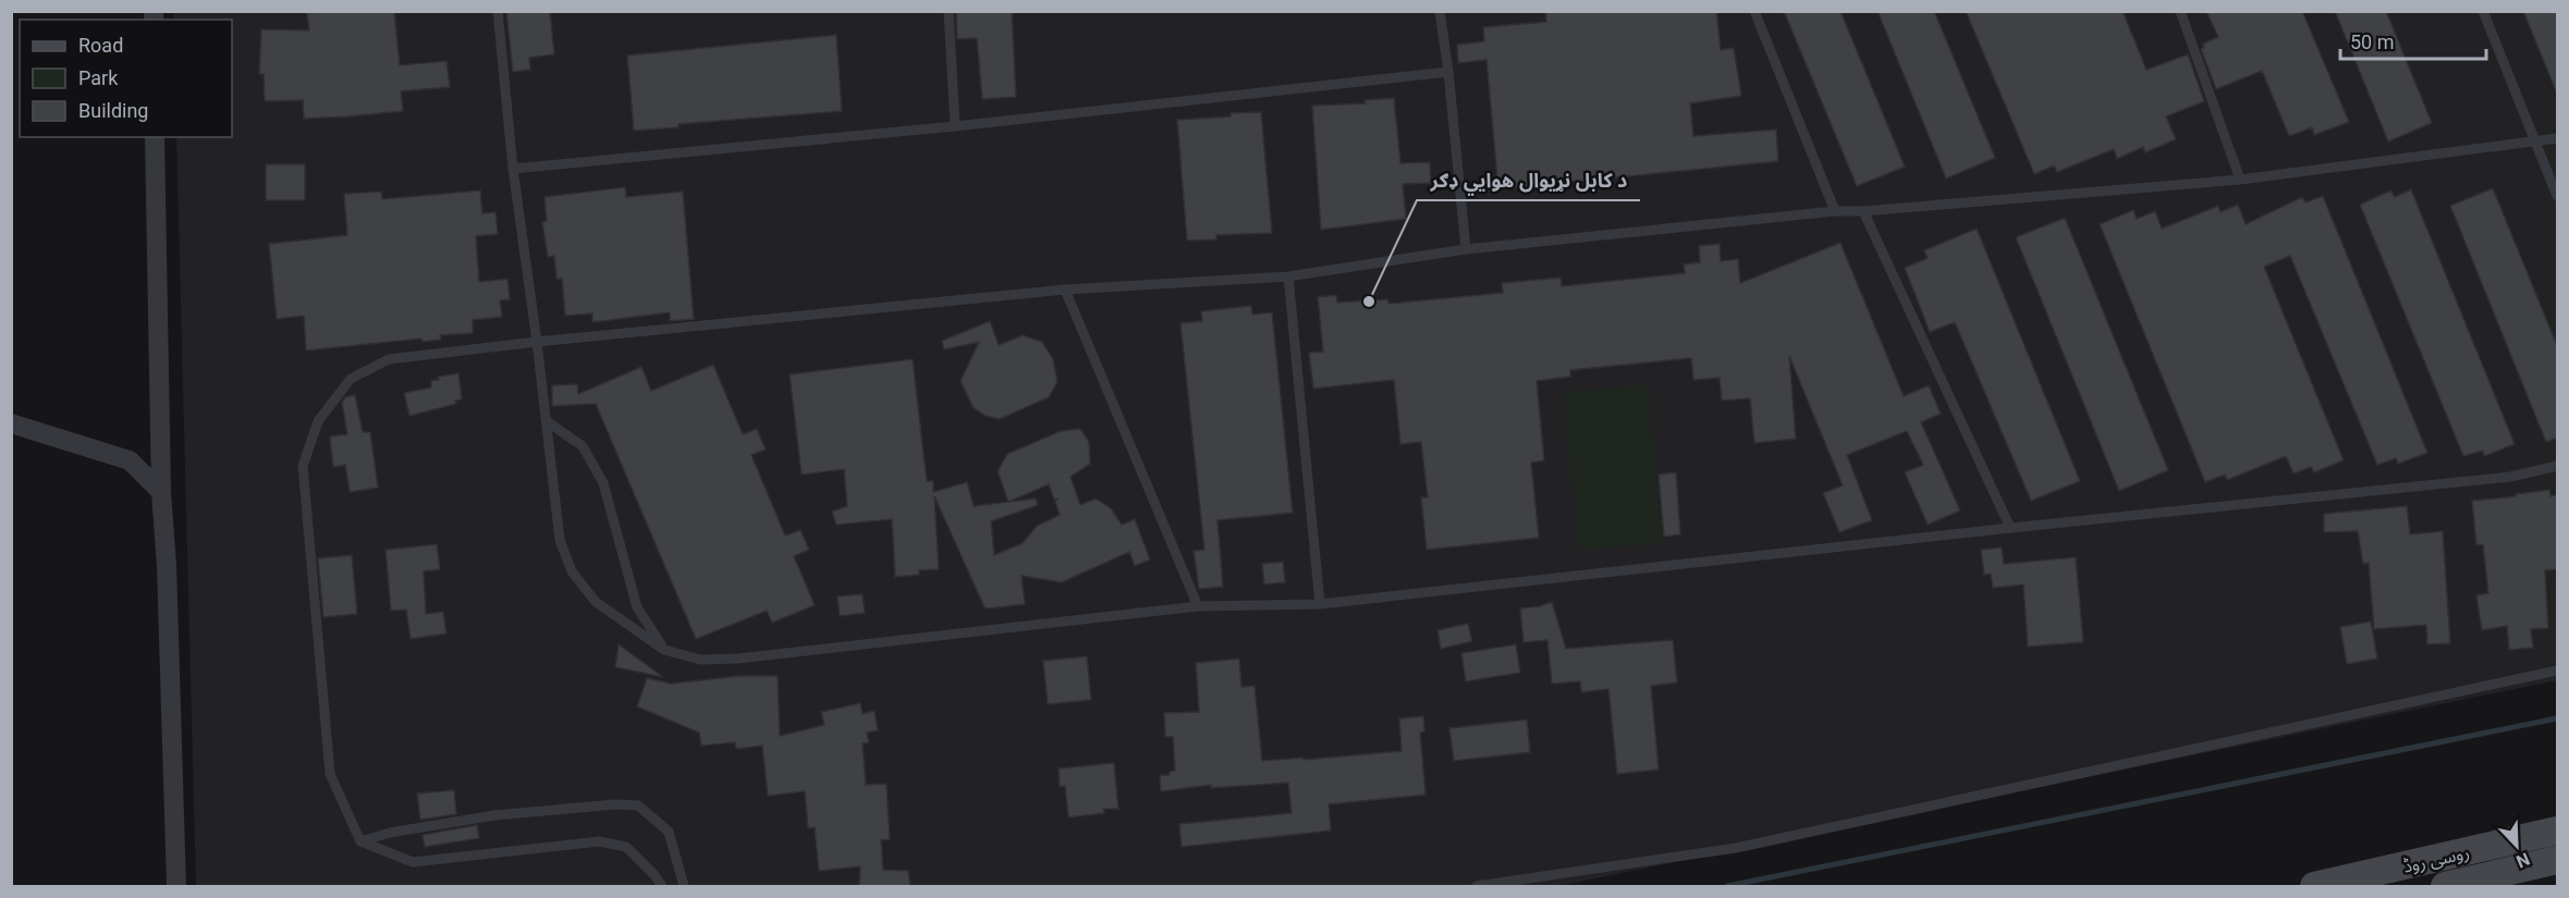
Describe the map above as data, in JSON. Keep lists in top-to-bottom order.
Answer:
{
  "streets": {
    "main road": ["روسی روڈ"]
  },
  "places": ["د کابل نړیوال هوایي ډګر"],
  "legend": ["Road", "Park", "Building"],
  "scale_bar": "50 m",
  "north": "bottom right"
}
